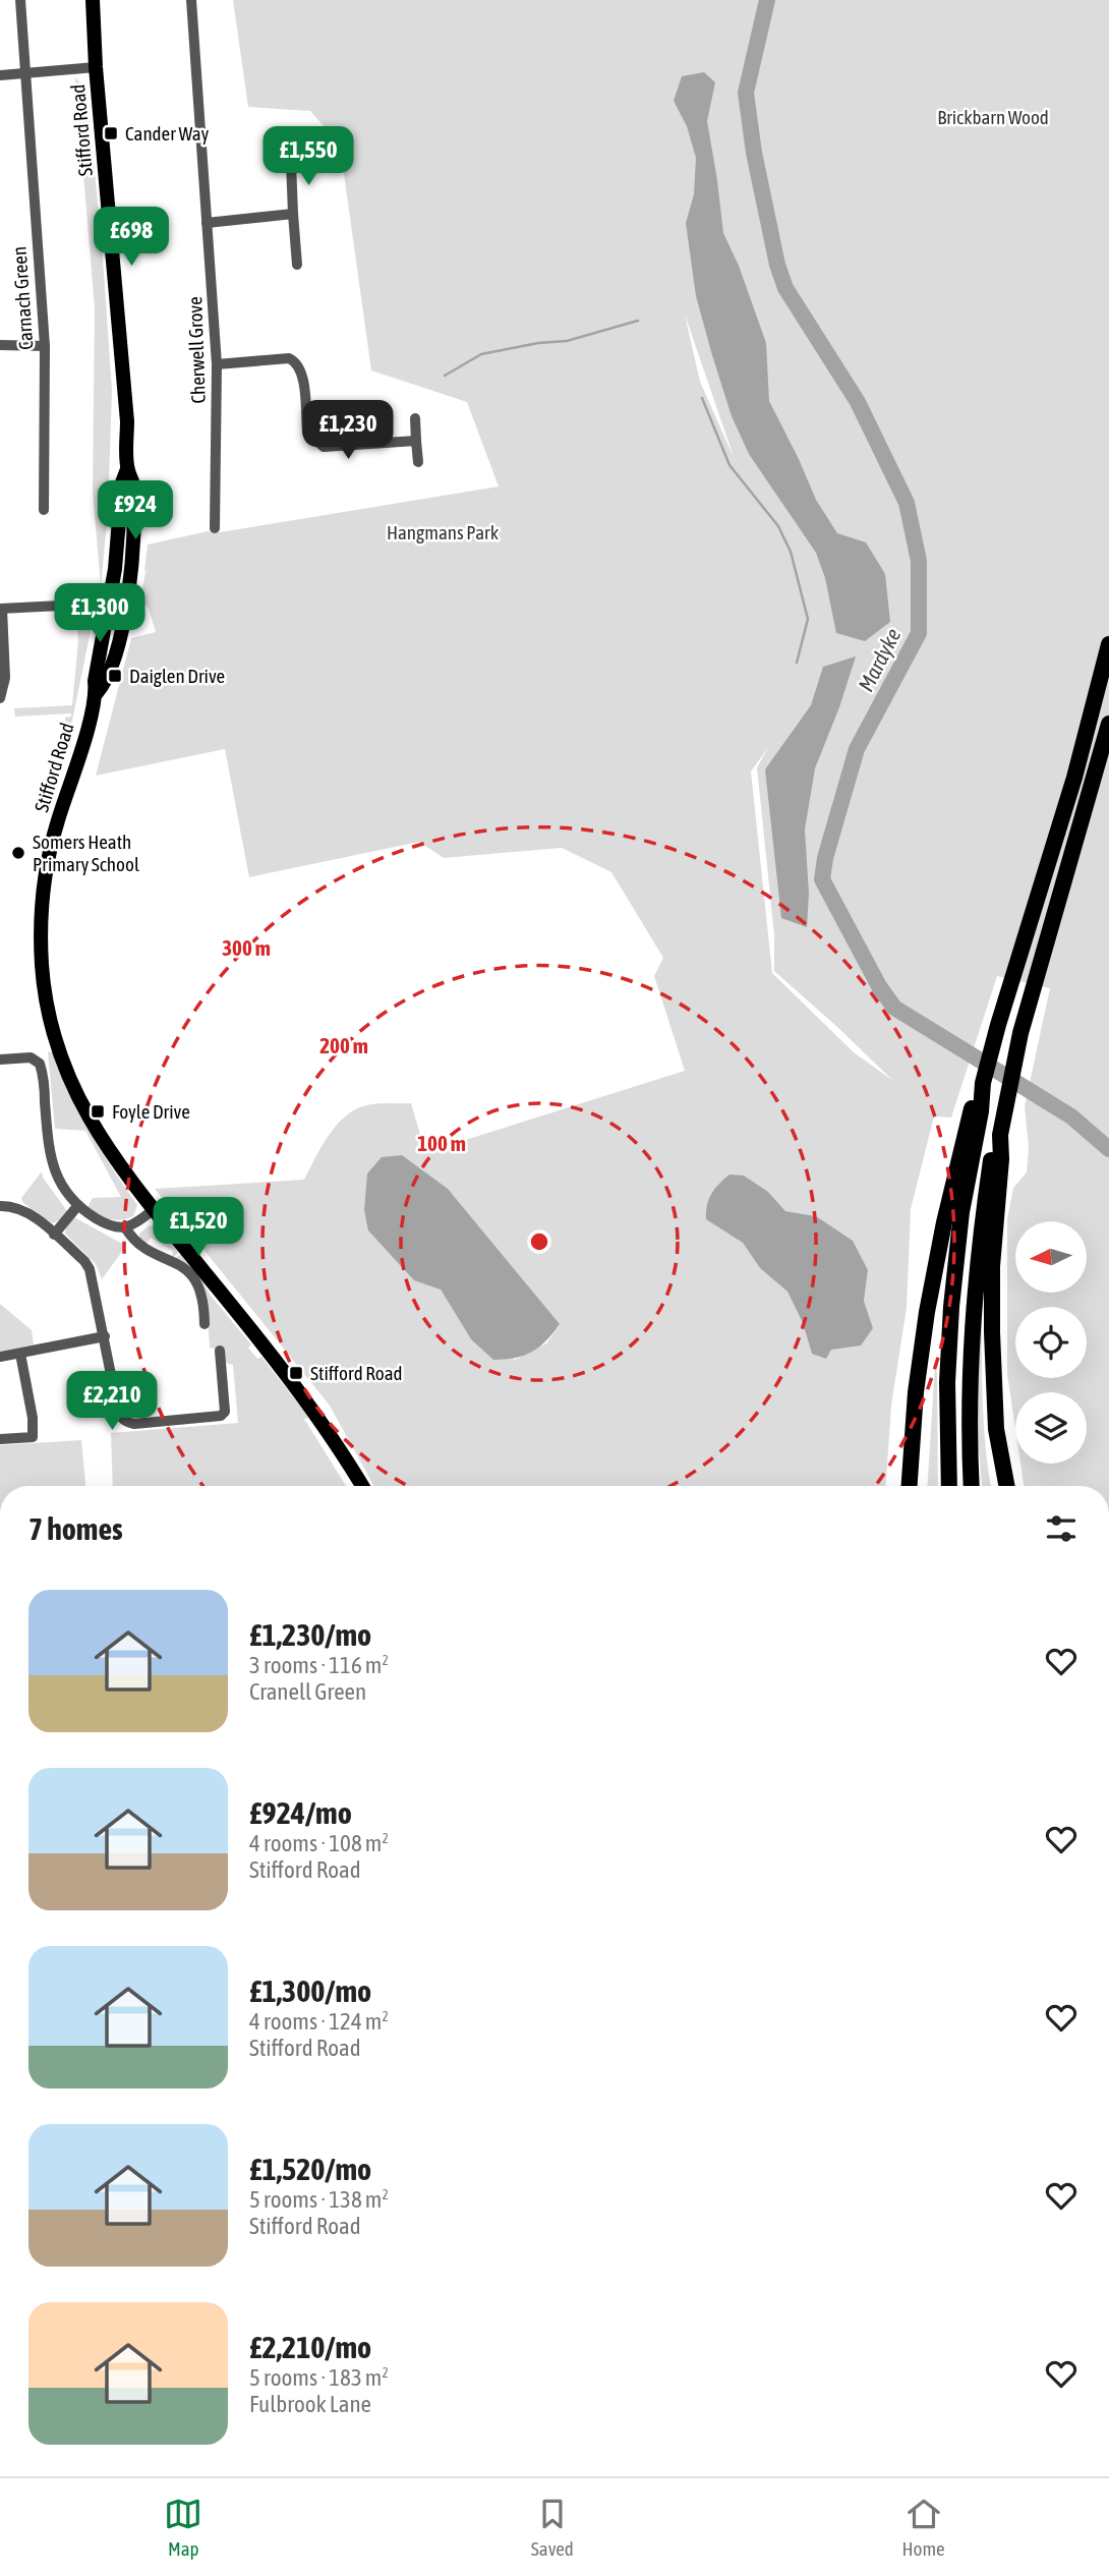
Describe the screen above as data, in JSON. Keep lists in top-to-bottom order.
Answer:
{
  "streets": {
    "main road": ["Stifford Road"],
    "street": ["Carnach Green", "Cherwell Grove"]
  },
  "water": ["Mardyke"],
  "parks": ["Brickbarn Wood", "Hangmans Park"],
  "places": {
    "transit": [
      "Cander Way",
      "Daiglen Drive",
      "Foyle Drive",
      "Stifford Road"
    ],
    "other": ["Somers Heath Primary School"]
  },
  "north": "left",
  "page": {
    "price": [
      "£1,550",
      "£698",
      "£1,230",
      "£924",
      "£1,300",
      "£1,520",
      "£2,210"
    ],
    "heading": "7 homes",
    "list": [
      {
        "name": "£1,230/mo",
        "note": "3 rooms · 116 m² · Cranell Green"
      },
      {
        "name": "£924/mo",
        "note": "4 rooms · 108 m² · Stifford Road"
      },
      {
        "name": "£1,300/mo",
        "note": "4 rooms · 124 m² · Stifford Road"
      },
      {
        "name": "£1,520/mo",
        "note": "5 rooms · 138 m² · Stifford Road"
      },
      {
        "name": "£2,210/mo",
        "note": "5 rooms · 183 m² · Fulbrook Lane"
      }
    ],
    "tabs": ["Map", "Saved", "Home"]
  },
  "rings": ["300 m", "200 m", "100 m"]
}
